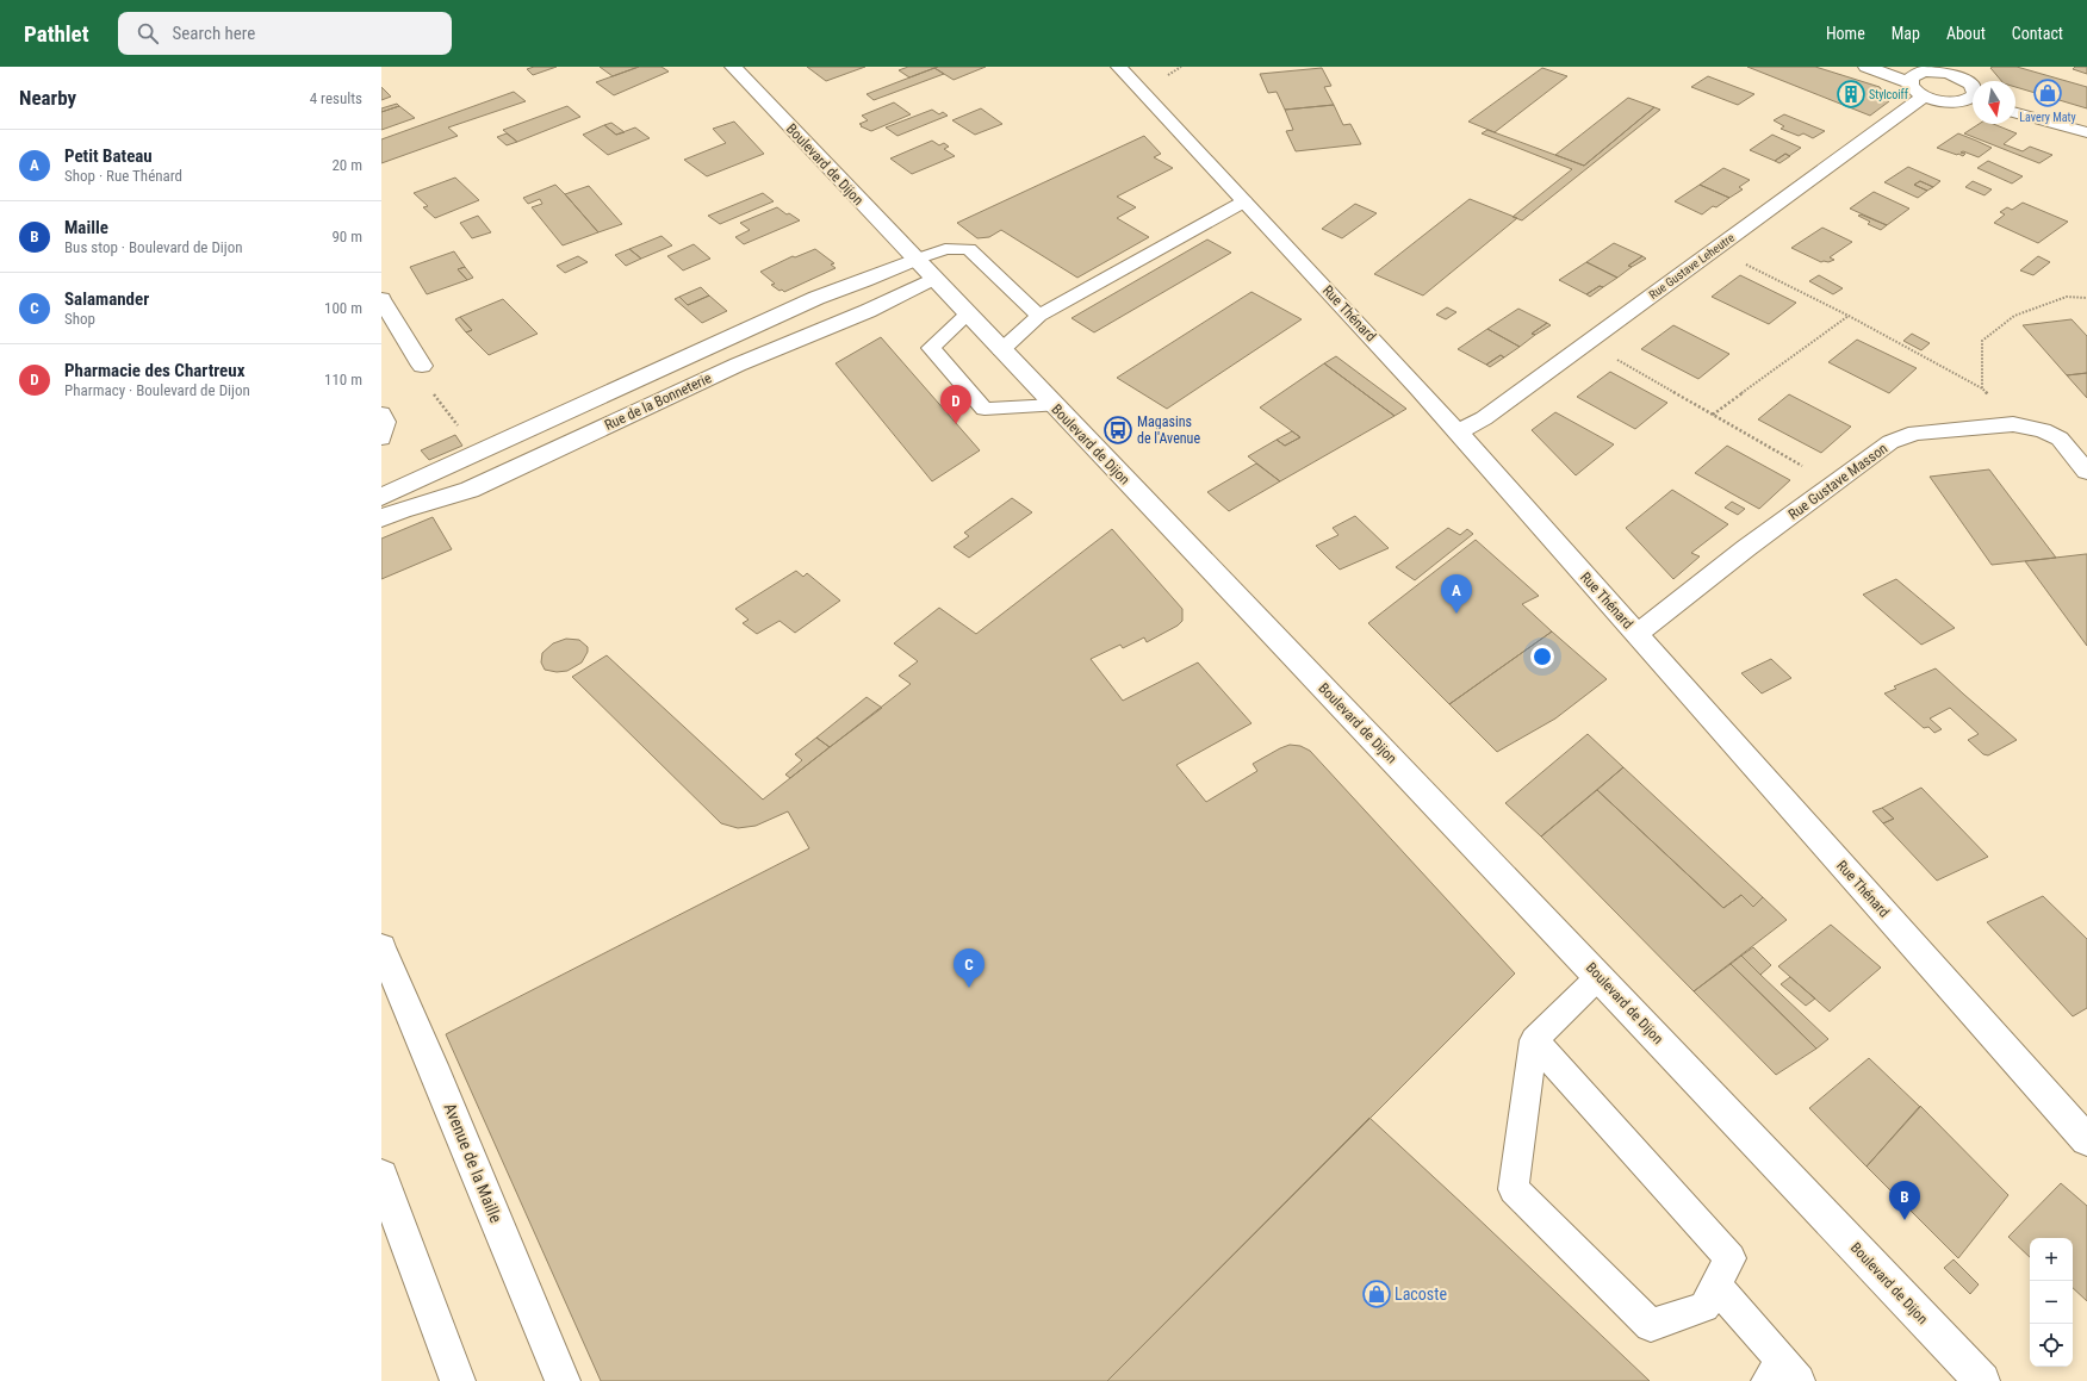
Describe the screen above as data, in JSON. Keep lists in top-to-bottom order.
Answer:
{
  "streets": {
    "street": [
      "Boulevard de Dijon",
      "Rue Gustave Leheutre",
      "Rue Thénard",
      "Rue de la Bonneterie",
      "Rue Gustave Masson",
      "Avenue de la Maille"
    ]
  },
  "crossings": [
    ["Boulevard de Dijon", "Rue de la Bonneterie"],
    ["Rue Gustave Leheutre", "Rue Thénard"],
    ["Rue Thénard", "Rue Gustave Masson"]
  ],
  "places": {
    "shop": ["Lavery Maty", "Lacoste"],
    "building": ["Stylcoiff"],
    "bus stop": ["Magasins de l'Avenue"]
  },
  "north": "bottom",
  "page": {
    "header": "Pathlet",
    "search": "Search here",
    "nav": [
      "Home",
      "Map",
      "About",
      "Contact"
    ],
    "heading": ["Nearby", "4 results"],
    "list": [
      {
        "mark": "A",
        "name": "Petit Bateau",
        "note": "Shop · Rue Thénard",
        "value": "20 m"
      },
      {
        "mark": "B",
        "name": "Maille",
        "note": "Bus stop · Boulevard de Dijon",
        "value": "90 m"
      },
      {
        "mark": "C",
        "name": "Salamander",
        "note": "Shop",
        "value": "100 m"
      },
      {
        "mark": "D",
        "name": "Pharmacie des Chartreux",
        "note": "Pharmacy · Boulevard de Dijon",
        "value": "110 m"
      }
    ],
    "pins": [
      "D",
      "A",
      "C",
      "B"
    ],
    "map_buttons": ["+", "−"]
  }
}
